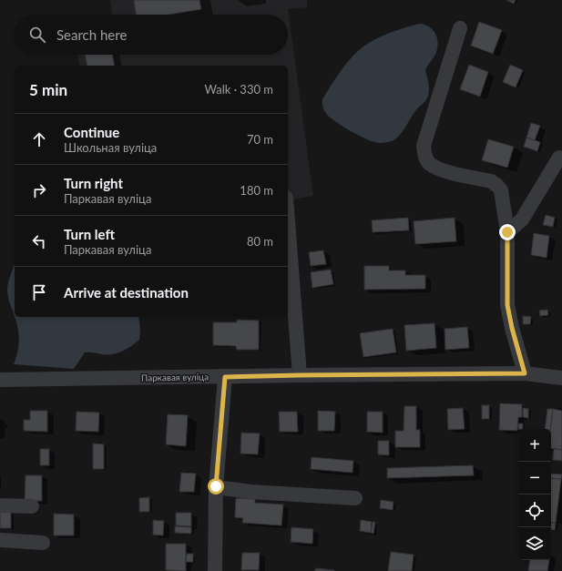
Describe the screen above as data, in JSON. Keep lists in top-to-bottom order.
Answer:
{
  "streets": {
    "street": ["Паркавая вуліца"]
  },
  "page": {
    "search": "Search here",
    "heading": ["5 min", "Walk · 330 m"],
    "list": [
      ["Continue", "Школьная вуліца", "70 m"],
      ["Turn right", "Паркавая вуліца", "180 m"],
      ["Turn left", "Паркавая вуліца", "80 m"],
      "Arrive at destination"
    ],
    "map_buttons": ["+", "−"]
  }
}
